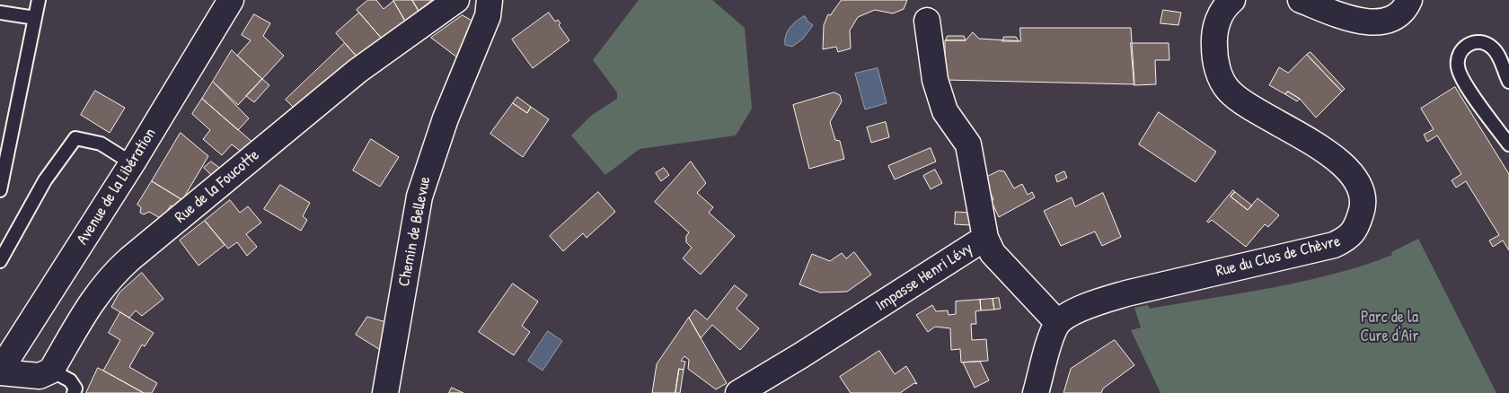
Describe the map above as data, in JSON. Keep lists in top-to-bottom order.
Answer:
{
  "streets": {
    "street": [
      "Avenue de la Libération",
      "Rue de la Foucotte",
      "Chemin de Bellevue",
      "Rue du Clos de Chèvre",
      "Impasse Henri Lévy"
    ]
  },
  "parks": ["Parc de la Cure d'Air"]
}
